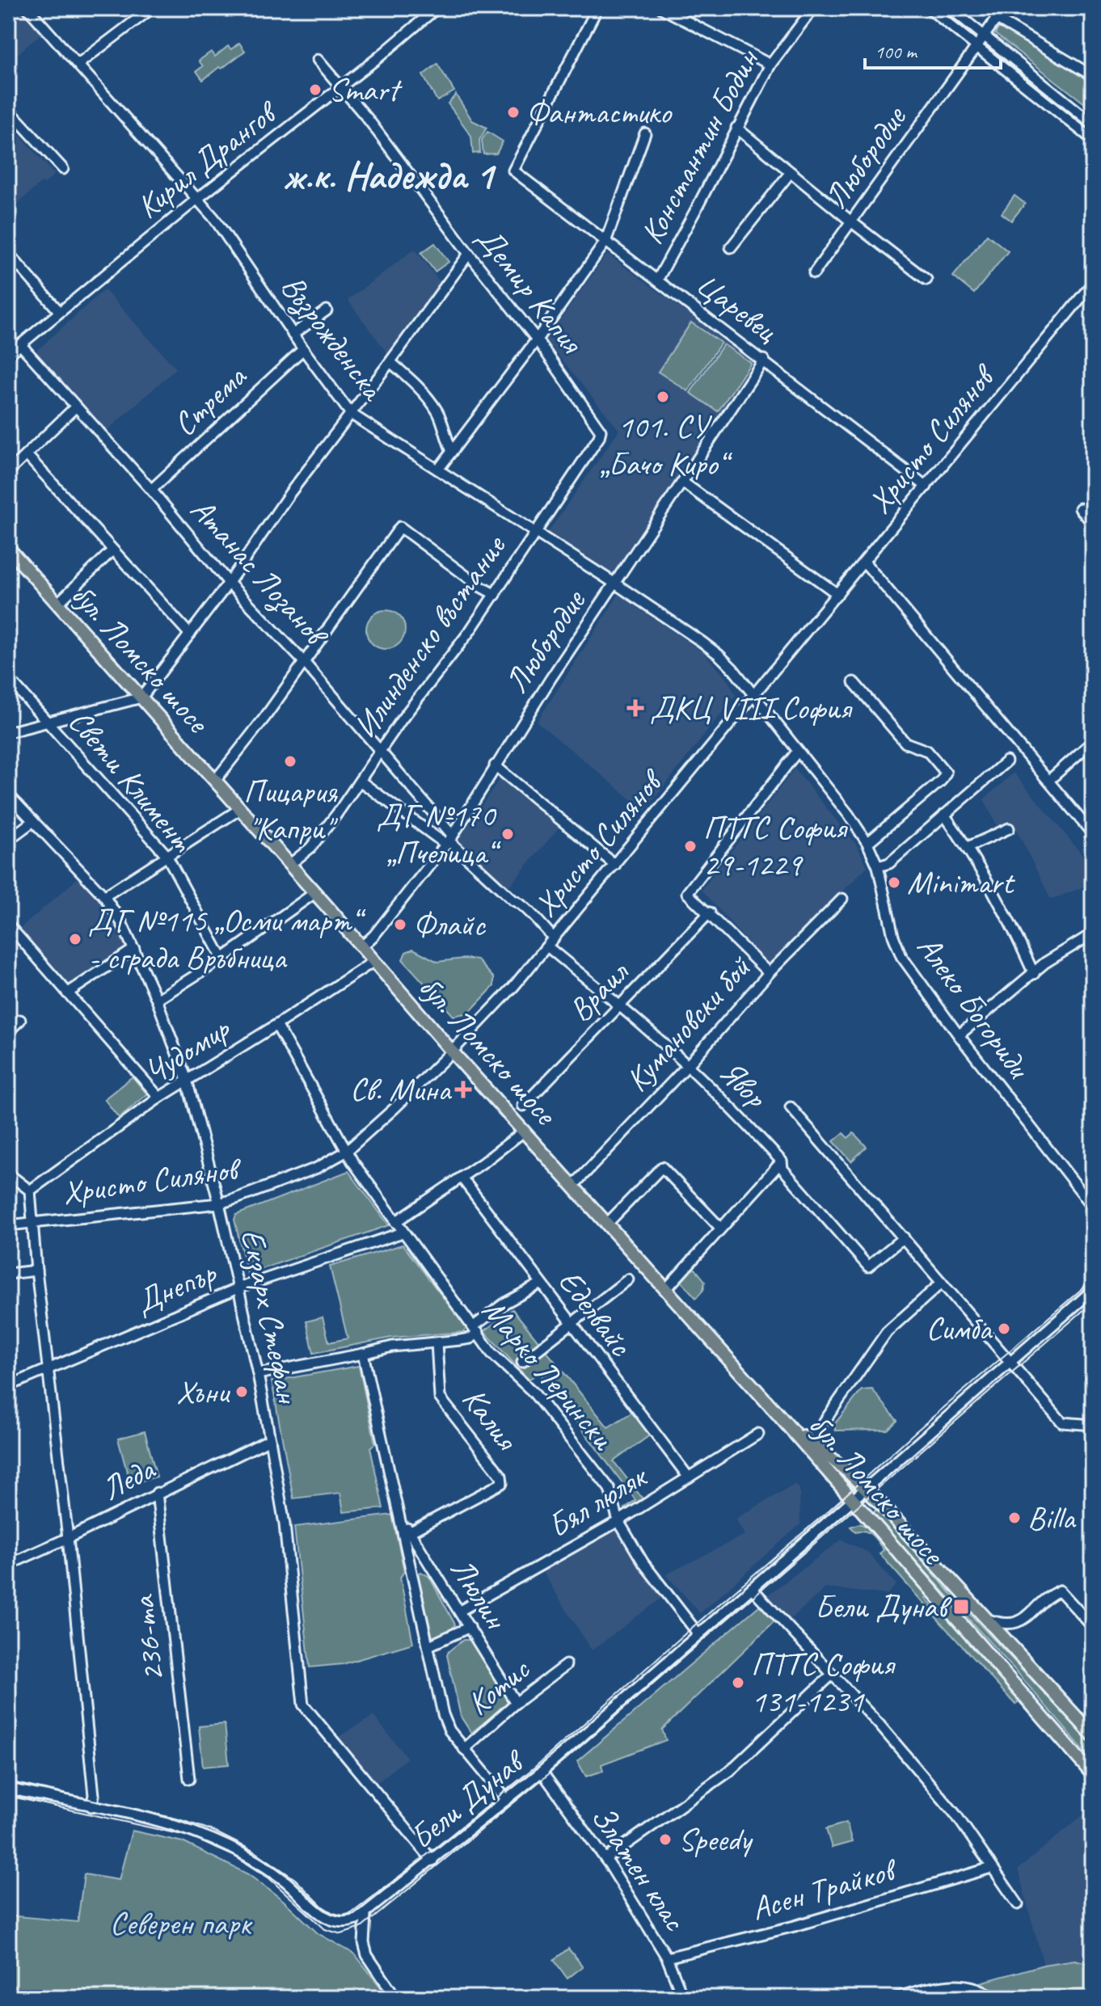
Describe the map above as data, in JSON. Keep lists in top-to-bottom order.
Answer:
{
  "streets": {
    "main road": ["бул. Ломско шосе"],
    "street": [
      "Константин Бодин",
      "Любородие",
      "Кирил Дрангов",
      "Демир Капия",
      "Царевец",
      "Възрожденска",
      "Стрема",
      "Христо Силянов",
      "Атанас Лозанов",
      "Илинденско въстание",
      "Свети Климент",
      "Враил",
      "Алеко Богориди",
      "Кумановски бой",
      "Чудомир",
      "Явор",
      "Днепър",
      "Еделвайс",
      "Екзарх Стефан",
      "Марко Лерински",
      "Калия",
      "Леда",
      "Бял люляк",
      "Люлин",
      "236-та",
      "Котис",
      "Бели Дунав",
      "Златен клас",
      "Асен Трайков"
    ]
  },
  "crossings": [
    ["Константин Бодин", "Царевец"],
    ["Любородие", "Царевец"],
    ["Любородие", "Възрожденска"],
    ["Любородие", "Атанас Лозанов"],
    ["Любородие", "бул. Ломско шосе"],
    ["Кирил Дрангов", "Демир Капия"],
    ["Кирил Дрангов", "Възрожденска"],
    ["Кирил Дрангов", "Атанас Лозанов"],
    ["Демир Капия", "Илинденско въстание"],
    ["Царевец", "Христо Силянов"],
    ["Възрожденска", "Стрема"],
    ["Възрожденска", "Христо Силянов"],
    ["Възрожденска", "Илинденско въстание"],
    ["Възрожденска", "Алеко Богориди"],
    ["Стрема", "Атанас Лозанов"],
    ["Христо Силянов", "бул. Ломско шосе"],
    ["Христо Силянов", "Алеко Богориди"],
    ["Христо Силянов", "Явор"],
    ["Христо Силянов", "Екзарх Стефан"],
    ["Христо Силянов", "Марко Лерински"],
    ["Атанас Лозанов", "Илинденско въстание"],
    ["Илинденско въстание", "бул. Ломско шосе"],
    ["бул. Ломско шосе", "Кумановски бой"],
    ["бул. Ломско шосе", "Чудомир"],
    ["бул. Ломско шосе", "Бели Дунав"],
    ["Враил", "Явор"],
    ["Кумановски бой", "Явор"],
    ["Чудомир", "Екзарх Стефан"],
    ["Чудомир", "Марко Лерински"],
    ["Днепър", "Екзарх Стефан"],
    ["Днепър", "Марко Лерински"],
    ["Еделвайс", "Бял люляк"],
    ["Екзарх Стефан", "Леда"],
    ["Екзарх Стефан", "Бели Дунав"],
    ["Марко Лерински", "Бял люляк"],
    ["Марко Лерински", "Бели Дунав"],
    ["Калия", "Люлин"],
    ["Леда", "236-та"],
    ["Бял люляк", "Люлин"],
    ["Люлин", "Котис"],
    ["Бели Дунав", "Златен клас"],
    ["Златен клас", "Асен Трайков"]
  ],
  "districts": ["ж.к. Надежда 1"],
  "parks": ["Северен парк"],
  "places": {
    "other": [
      "Smart",
      "Фантастико",
      "101. СУ „Бачо Киро“",
      "Пицария \"Капри\"",
      "ДГ №170 „Пчелица“",
      "ПТТС София 29-1229",
      "Minimart",
      "Флайс",
      "ДГ №115 „Осми март“ - сграда Връбница",
      "Симба",
      "Хъни",
      "Billa",
      "ПТТС София 131-1231",
      "Speedy"
    ],
    "health": ["ДКЦ VIII София", "Св. Мина"],
    "transit": ["Бели Дунав"]
  },
  "scale_bar": "100 m"
}
